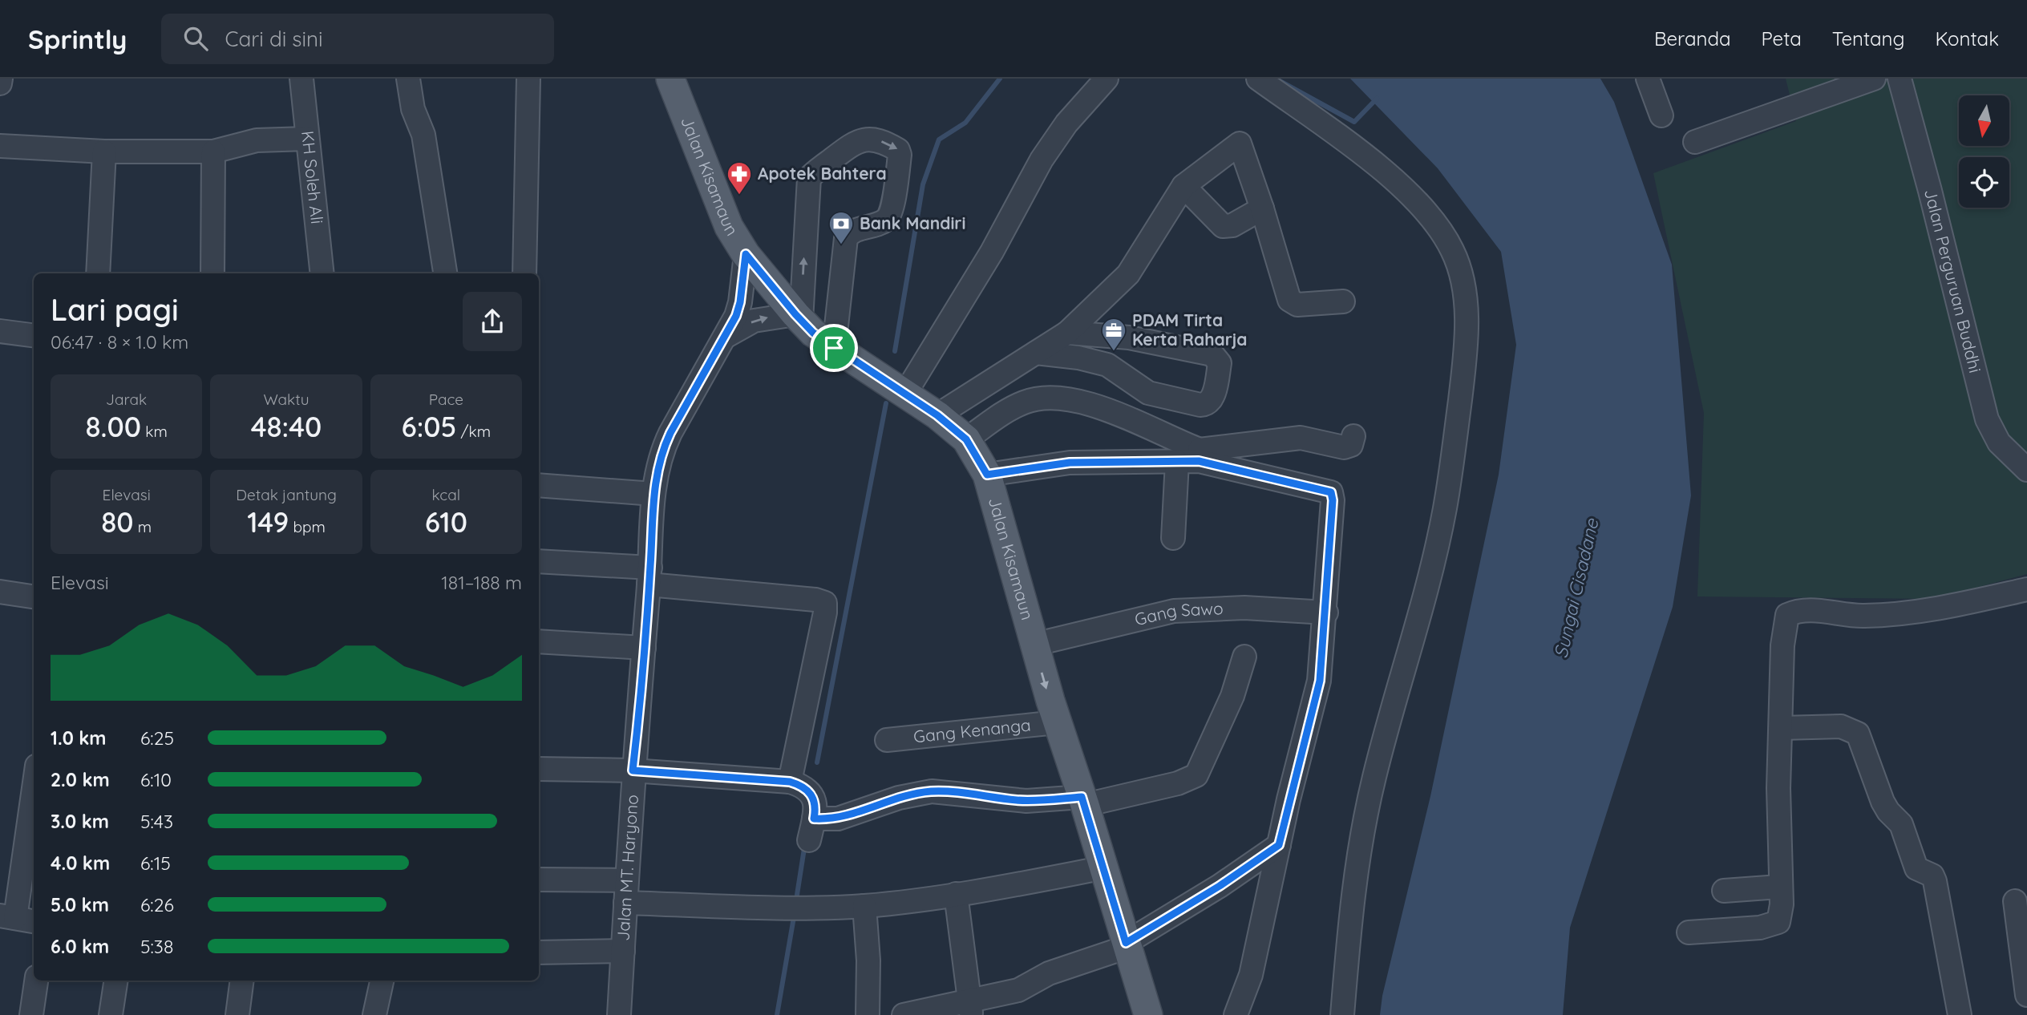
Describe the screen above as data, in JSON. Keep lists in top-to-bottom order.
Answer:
{
  "streets": {
    "main road": ["Jalan Kisamaun"],
    "street": [
      "KH Soleh Ali",
      "Jalan Perguruan Buddhi",
      "Gang Sawo",
      "Gang Kenanga",
      "Jalan MT. Haryono"
    ]
  },
  "crossings": [
    ["Jalan Kisamaun", "Gang Sawo"],
    ["Jalan Kisamaun", "Gang Kenanga"],
    ["Jalan Kisamaun", "Jalan MT. Haryono"]
  ],
  "water": ["Sungai Cisadane"],
  "places": {
    "pharmacy": ["Apotek Bahtera"],
    "bank": ["Bank Mandiri"],
    "office": ["PDAM Tirta Kerta Raharja"]
  },
  "north": "bottom",
  "page": {
    "header": "Sprintly",
    "search": "Cari di sini",
    "nav": [
      "Beranda",
      "Peta",
      "Tentang",
      "Kontak"
    ],
    "heading": ["Lari pagi", "06:47 · 8 × 1.0 km"],
    "stats": [
      ["Jarak", "8.00 km"],
      ["Waktu", "48:40"],
      ["Pace", "6:05 /km"],
      ["Elevasi", "80 m"],
      ["Detak jantung", "149 bpm"],
      ["kcal", "610"]
    ],
    "chart": ["Elevasi", "181–188 m"],
    "list": [
      {
        "name": "1.0 km",
        "note": "6:25"
      },
      {
        "name": "2.0 km",
        "note": "6:10"
      },
      {
        "name": "3.0 km",
        "note": "5:43"
      },
      {
        "name": "4.0 km",
        "note": "6:15"
      },
      {
        "name": "5.0 km",
        "note": "6:26"
      },
      {
        "name": "6.0 km",
        "note": "5:38"
      }
    ]
  }
}
